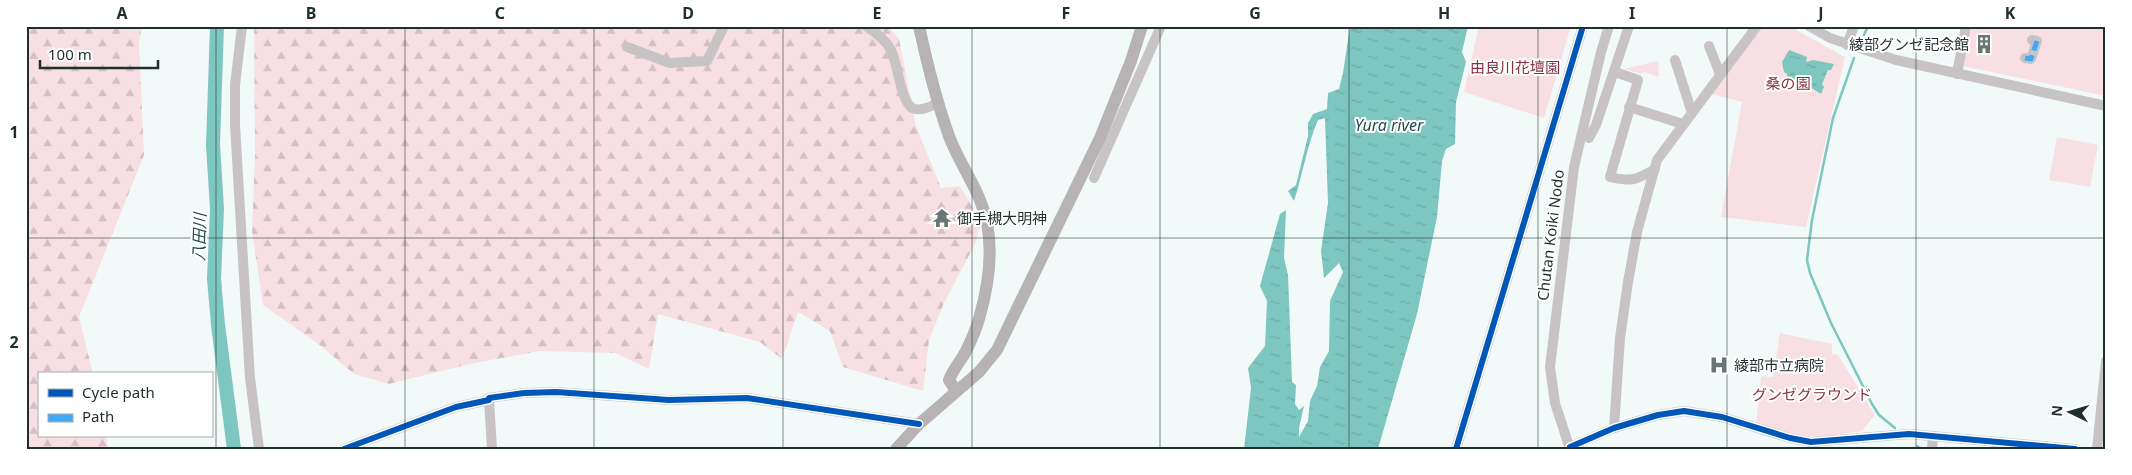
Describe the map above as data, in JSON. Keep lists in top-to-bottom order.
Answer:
{
  "streets": {
    "street": ["Chutan Koiki Nodo"]
  },
  "water": ["Yura river", "八田川"],
  "parks": ["由良川花壇園", "桑の園", "グンゼグラウンド"],
  "places": {
    "building": ["綾部グンゼ記念館"],
    "temple": ["御手槻大明神"],
    "hospital": ["綾部市立病院"]
  },
  "legend": ["Cycle path", "Path"],
  "scale_bar": "100 m",
  "north": "left",
  "grid": {
    "columns": [
      "A",
      "B",
      "C",
      "D",
      "E",
      "F",
      "G",
      "H",
      "I",
      "J",
      "K"
    ],
    "rows": ["1", "2"]
  }
}
